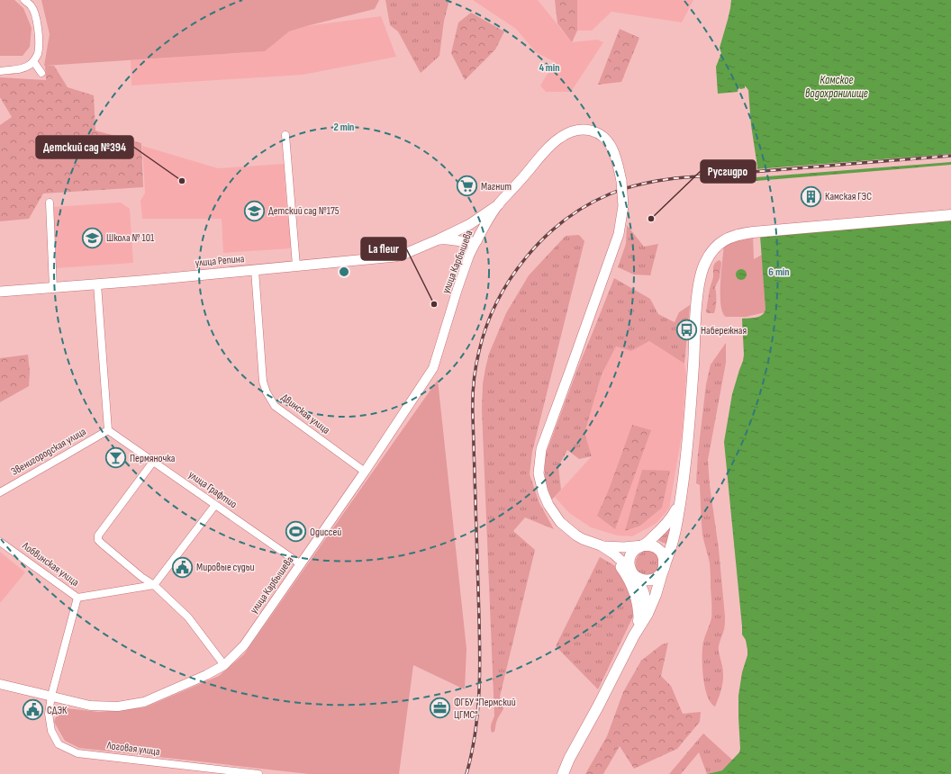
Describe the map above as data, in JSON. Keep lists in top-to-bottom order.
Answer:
{
  "streets": {
    "main road": ["улица Репина", "улица Карбышева"],
    "street": [
      "Двинская улица",
      "Звенигородская улица",
      "улица Графтио",
      "Лобвинская улица",
      "Логовая улица"
    ]
  },
  "crossings": [
    ["улица Репина", "улица Карбышева"],
    ["улица Репина", "Двинская улица"],
    ["улица Карбышева", "Двинская улица"],
    ["улица Карбышева", "улица Графтио"],
    ["улица Карбышева", "Логовая улица"],
    ["Звенигородская улица", "улица Графтио"],
    ["Лобвинская улица", "Логовая улица"]
  ],
  "water": ["Камское водохранилище"],
  "places": {
    "other": ["Детский сад №394", "Русгидро", "La fleur"],
    "supermarket": ["Магнит"],
    "building": ["Камская ГЭС"],
    "school or university": ["Детский сад №175", "Школа № 101"],
    "bus stop": ["Набережная"],
    "bar": ["Пермяночка"],
    "sports": ["Одиссей"],
    "public building": ["Мировые судьи", "СДЭК"],
    "office": ["ФГБУ \"Пермский ЦГМС\""]
  },
  "rings": ["4 min", "2 min", "6 min"]
}
